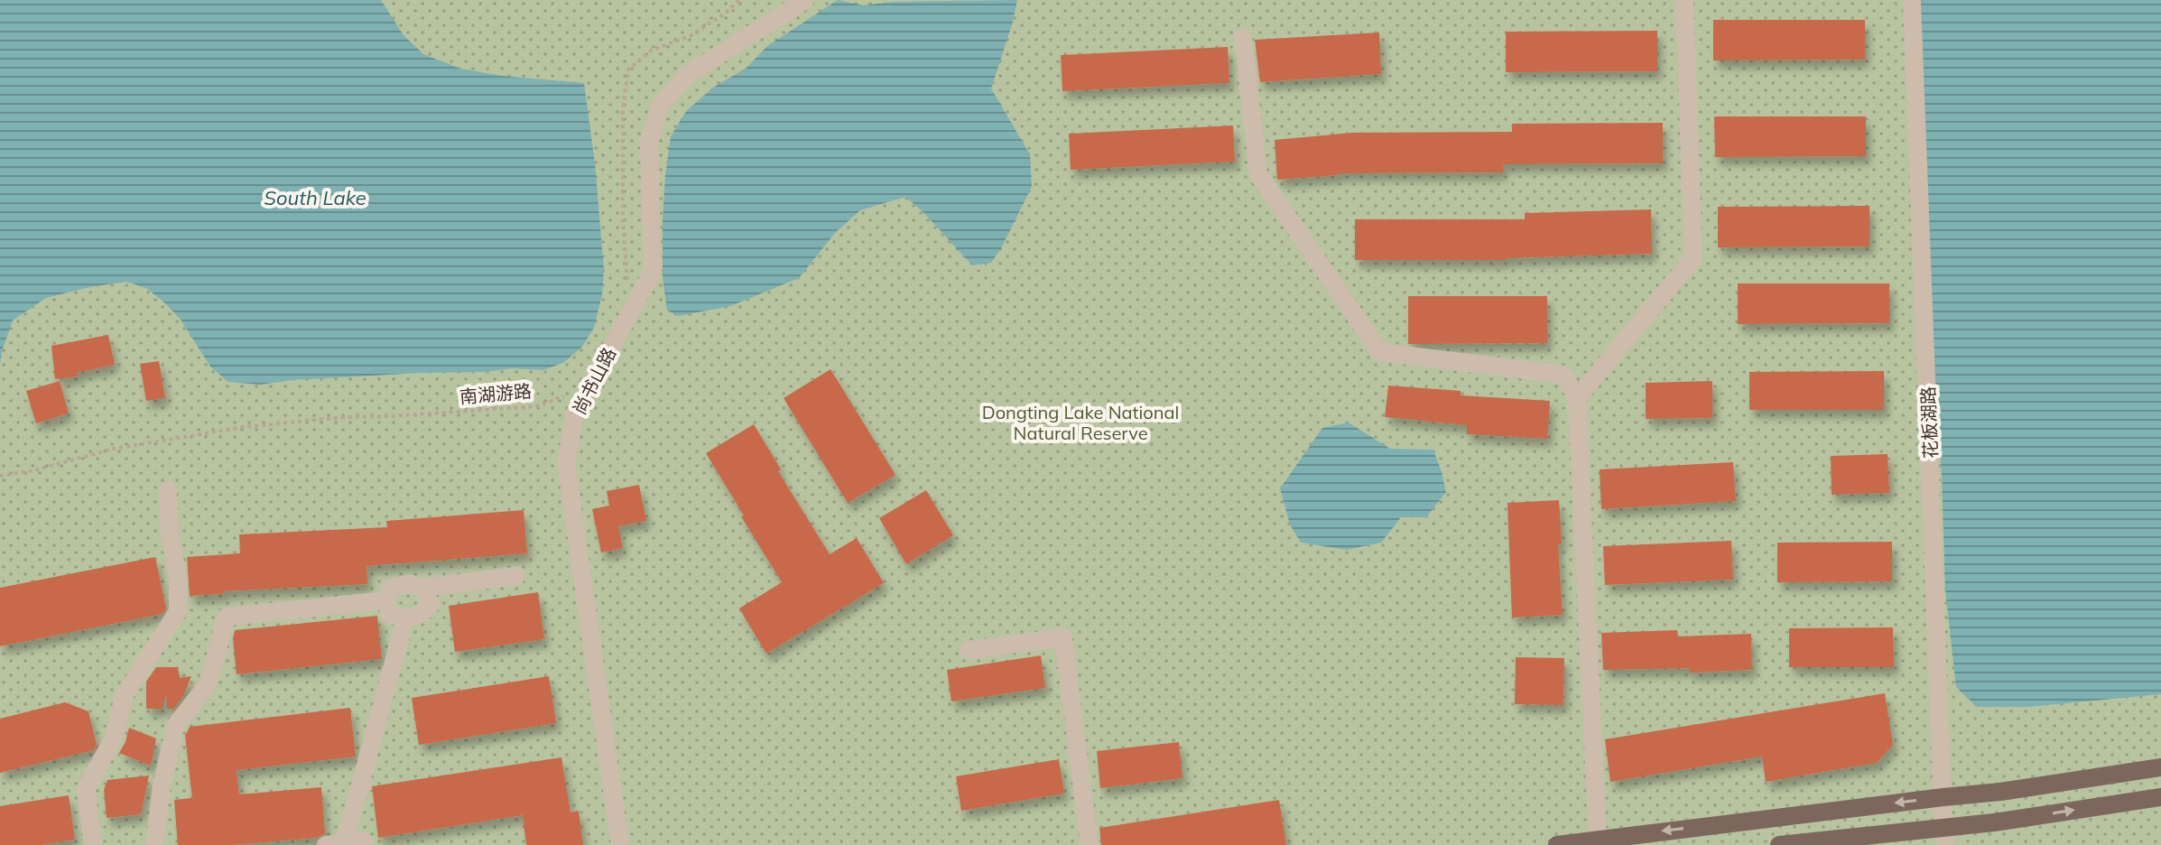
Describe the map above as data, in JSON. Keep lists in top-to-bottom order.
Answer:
{
  "streets": {
    "street": ["尚书山路", "花板湖路"],
    "path": ["南湖游路"]
  },
  "water": ["South Lake"],
  "parks": ["Dongting Lake National Natural Reserve"]
}
